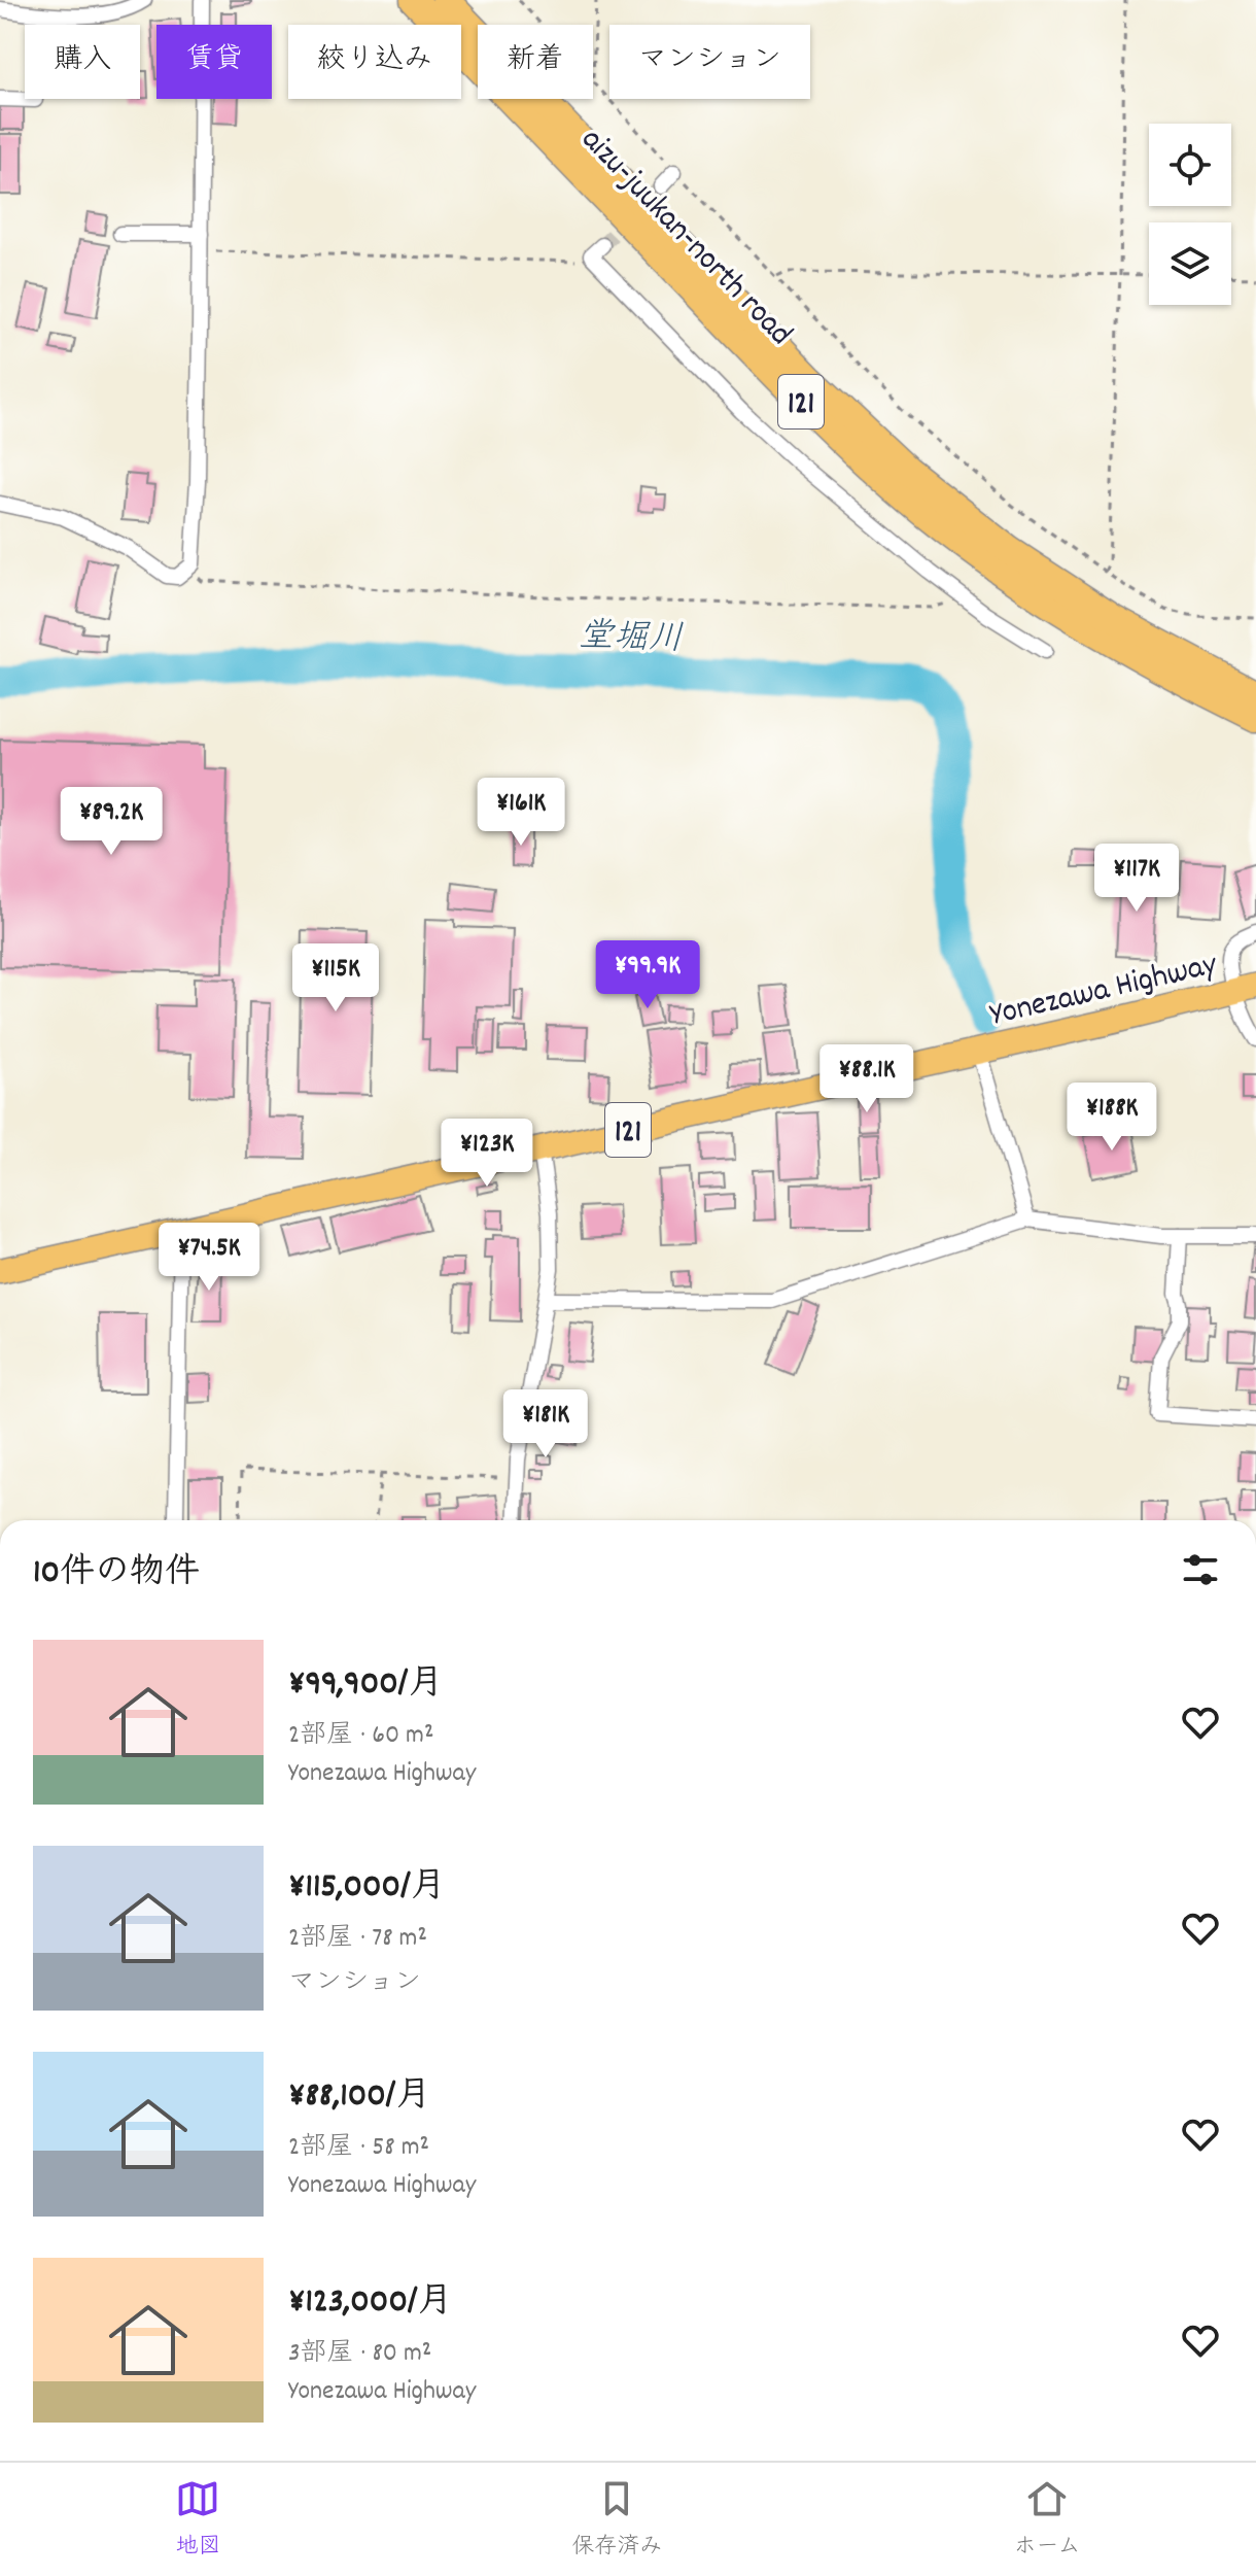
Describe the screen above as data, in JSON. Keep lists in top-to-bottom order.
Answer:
{
  "streets": {
    "highway": ["aizu-juukan-north road", "121", "Yonezawa Highway"]
  },
  "water": ["堂堀川"],
  "page": {
    "chip": [
      "購入",
      "賃貸",
      "絞り込み",
      "新着",
      "マンション"
    ],
    "price": [
      "¥161K",
      "¥89.2K",
      "¥117K",
      "¥99.9K",
      "¥115K",
      "¥88.1K",
      "¥188K",
      "¥123K",
      "¥74.5K",
      "¥181K"
    ],
    "heading": "10件の物件",
    "list": [
      {
        "name": "¥99,900/月",
        "note": "2部屋 · 60 m² · Yonezawa Highway"
      },
      {
        "name": "¥115,000/月",
        "note": "2部屋 · 78 m² · マンション"
      },
      {
        "name": "¥88,100/月",
        "note": "2部屋 · 58 m² · Yonezawa Highway"
      },
      {
        "name": "¥123,000/月",
        "note": "3部屋 · 80 m² · Yonezawa Highway"
      }
    ],
    "tabs": ["地図", "保存済み", "ホーム"]
  }
}
